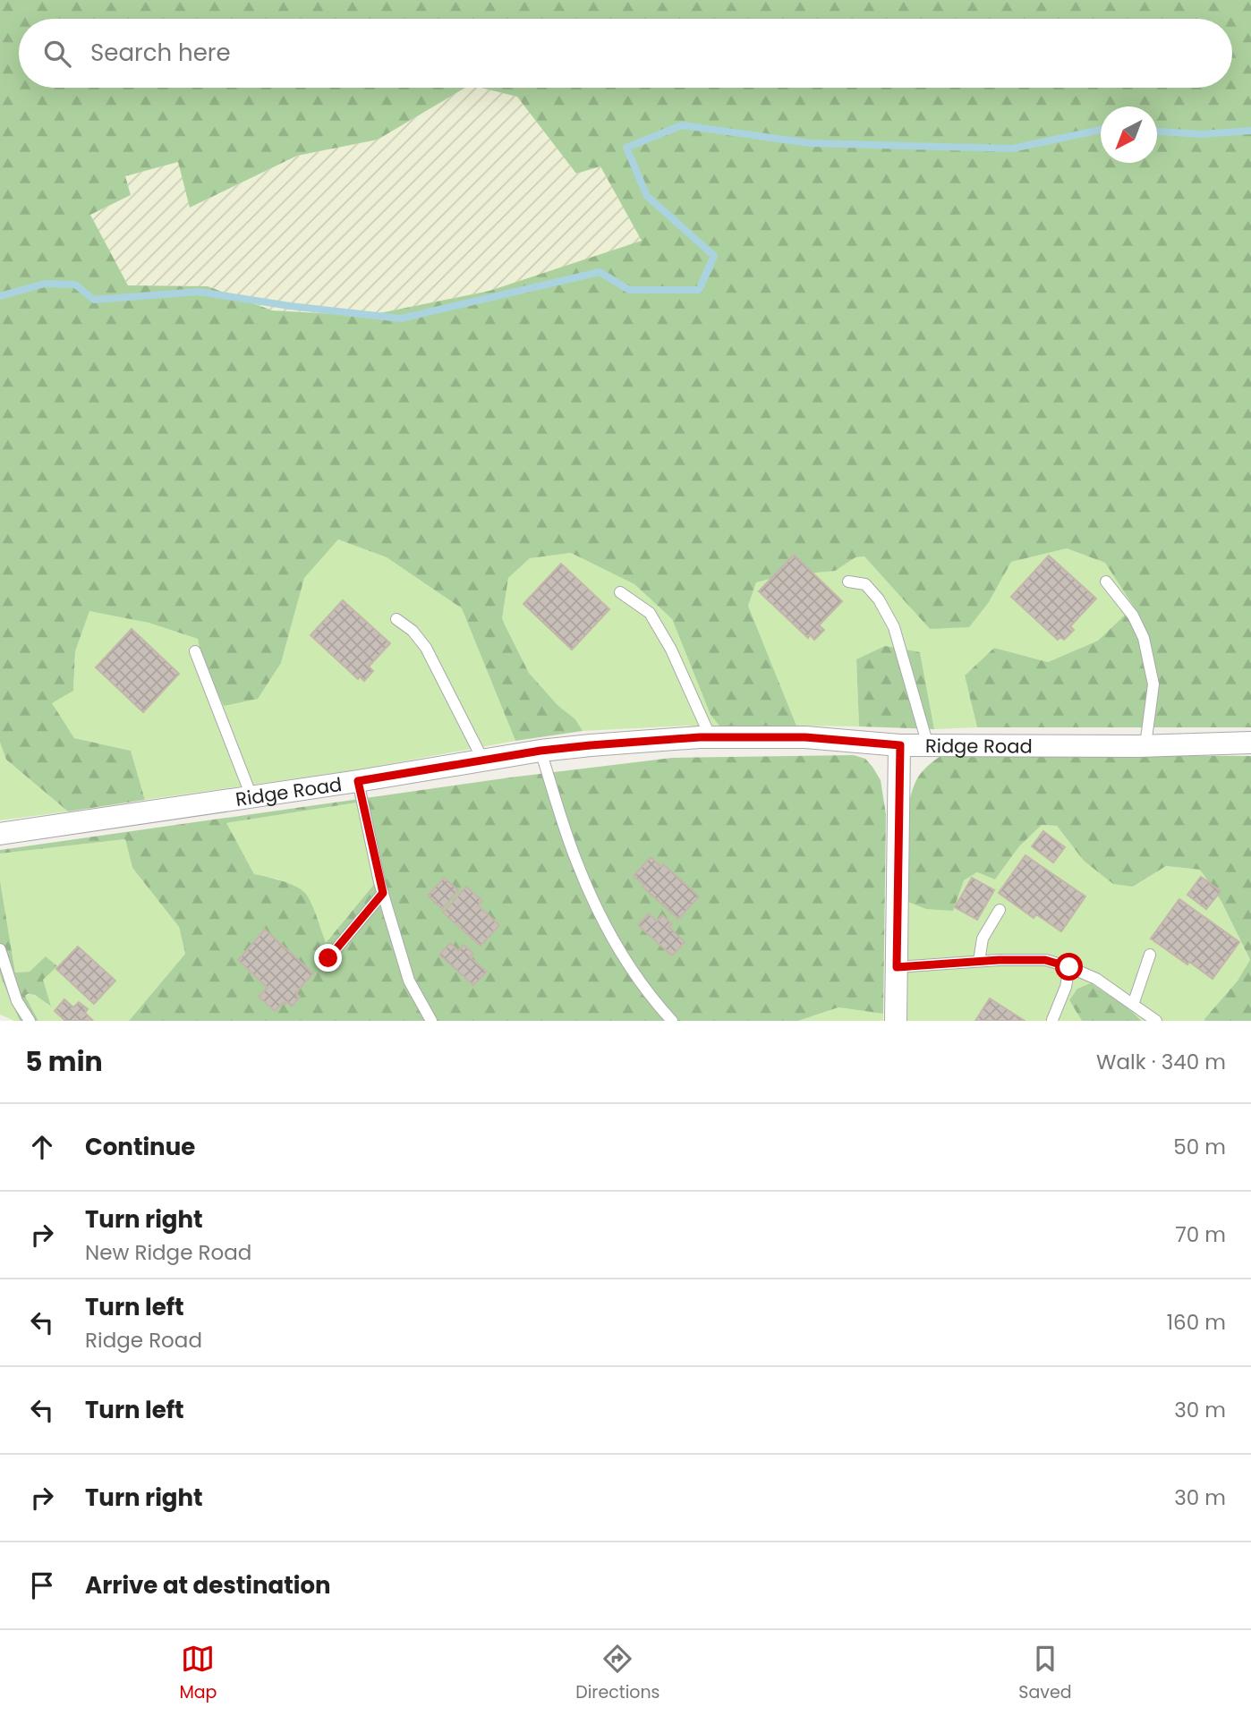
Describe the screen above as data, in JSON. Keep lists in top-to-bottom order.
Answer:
{
  "streets": {
    "street": ["Ridge Road"]
  },
  "north": "bottom left",
  "page": {
    "search": "Search here",
    "heading": ["5 min", "Walk · 340 m"],
    "list": [
      ["Continue", "50 m"],
      ["Turn right", "New Ridge Road", "70 m"],
      ["Turn left", "Ridge Road", "160 m"],
      ["Turn left", "30 m"],
      ["Turn right", "30 m"],
      "Arrive at destination"
    ],
    "nav": ["Map", "Directions", "Saved"]
  }
}
